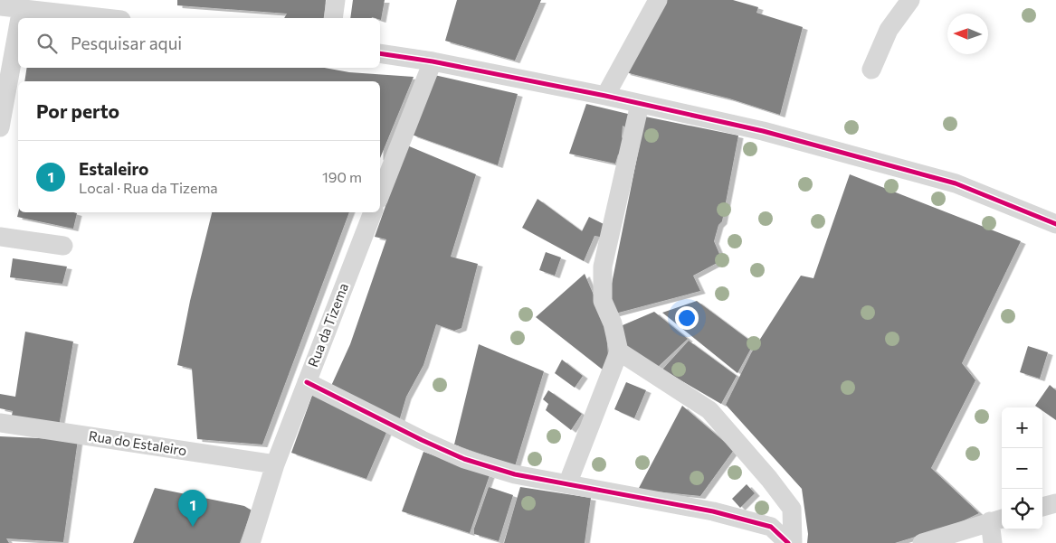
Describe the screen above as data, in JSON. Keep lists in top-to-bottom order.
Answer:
{
  "streets": {
    "street": ["Rua da Tizema", "Rua do Estaleiro"]
  },
  "crossings": [
    ["Rua da Tizema", "Rua do Estaleiro"]
  ],
  "north": "left",
  "page": {
    "search": "Pesquisar aqui",
    "heading": "Por perto",
    "list": [
      {
        "mark": "1",
        "name": "Estaleiro",
        "note": "Local · Rua da Tizema",
        "value": "190 m"
      }
    ],
    "map_buttons": ["+", "−"],
    "pins": "1"
  }
}
